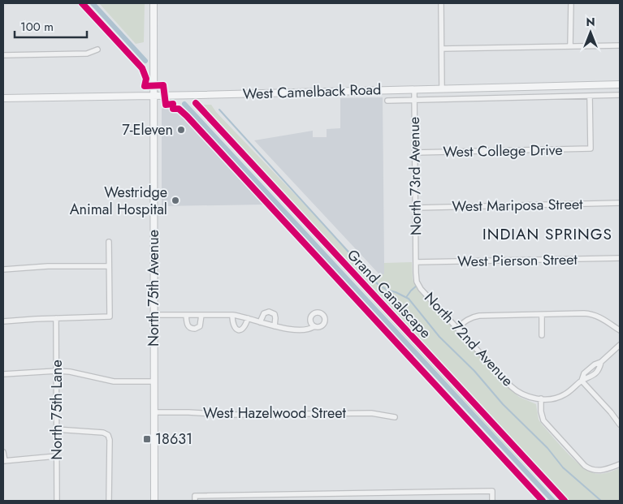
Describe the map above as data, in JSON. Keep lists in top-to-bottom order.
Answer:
{
  "streets": {
    "main road": ["West Camelback Road", "North 75th Avenue"],
    "street": [
      "West College Drive",
      "North 73rd Avenue",
      "West Mariposa Street",
      "West Pierson Street",
      "North 72nd Avenue",
      "North 75th Lane",
      "West Hazelwood Street"
    ],
    "cycle path": ["Grand Canalscape"]
  },
  "crossings": [
    ["West Camelback Road", "West College Drive"],
    ["West Camelback Road", "North 73rd Avenue"],
    ["West Camelback Road", "North 75th Avenue"],
    ["West College Drive", "North 73rd Avenue"],
    ["North 73rd Avenue", "West Mariposa Street"],
    ["North 73rd Avenue", "West Pierson Street"],
    ["North 73rd Avenue", "North 72nd Avenue"],
    ["West Pierson Street", "North 72nd Avenue"],
    ["North 75th Avenue", "West Hazelwood Street"]
  ],
  "districts": ["INDIAN SPRINGS"],
  "places": {
    "other": ["7-Eleven", "Westridge Animal Hospital"],
    "transit": ["18631"]
  },
  "scale_bar": "100 m",
  "north": "top"
}
